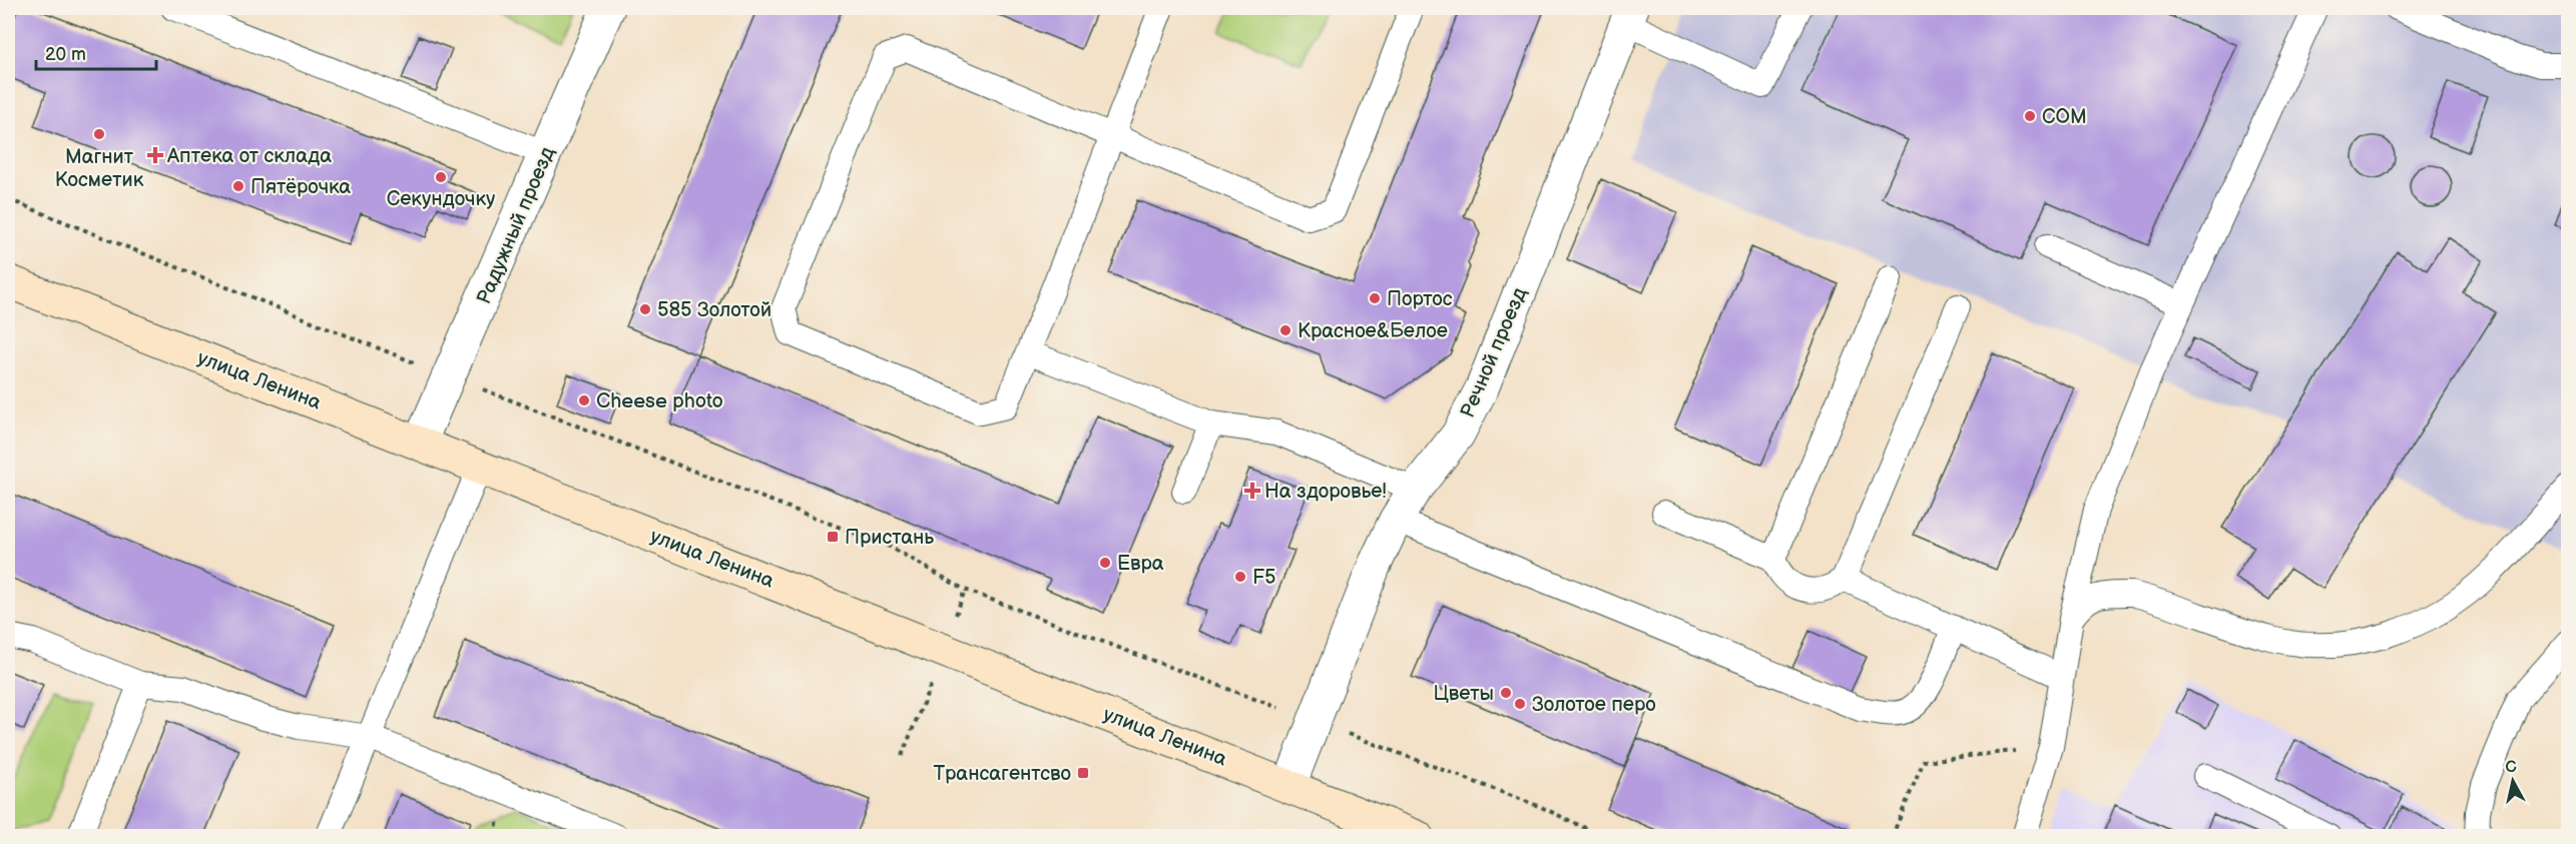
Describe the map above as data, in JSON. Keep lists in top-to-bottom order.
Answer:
{
  "streets": {
    "main road": ["улица Ленина"],
    "street": ["Радужный проезд", "Речной проезд"]
  },
  "crossings": [
    ["Радужный проезд", "улица Ленина"],
    ["Речной проезд", "улица Ленина"]
  ],
  "places": {
    "other": [
      "СОМ",
      "Магнит Косметик",
      "Секундочку",
      "Пятёрочка",
      "Портос",
      "585 Золотой",
      "Красное&Белое",
      "Cheese photo",
      "Евра",
      "F5",
      "Цветы",
      "Золотое перо"
    ],
    "health": ["Аптека от склада", "На здоровье!"],
    "transit": ["Пристань", "Трансагентсво"]
  },
  "scale_bar": "20 m",
  "north": "top"
}
